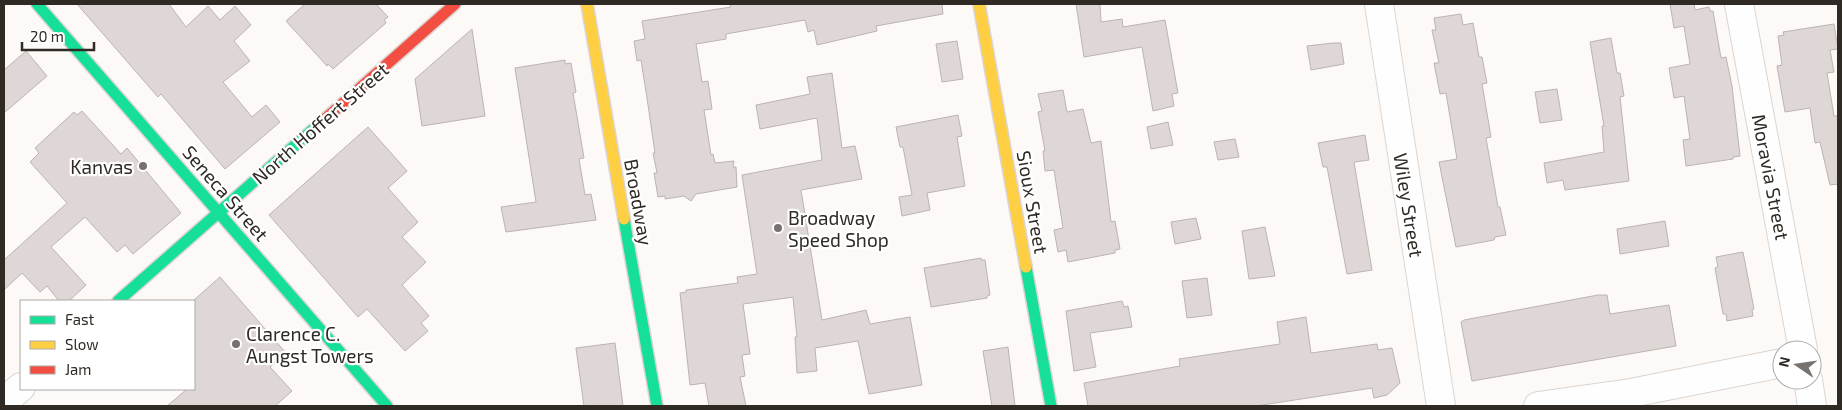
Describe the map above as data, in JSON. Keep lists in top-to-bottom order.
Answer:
{
  "streets": {
    "street": [
      "North Hoffert Street",
      "Moravia Street",
      "Seneca Street",
      "Broadway",
      "Sioux Street",
      "Wiley Street"
    ]
  },
  "crossings": [
    ["North Hoffert Street", "Seneca Street"]
  ],
  "places": ["Kanvas", "Broadway Speed Shop", "Clarence C. Aungst Towers"],
  "legend": ["Fast", "Slow", "Jam"],
  "scale_bar": "20 m",
  "north": "left"
}
